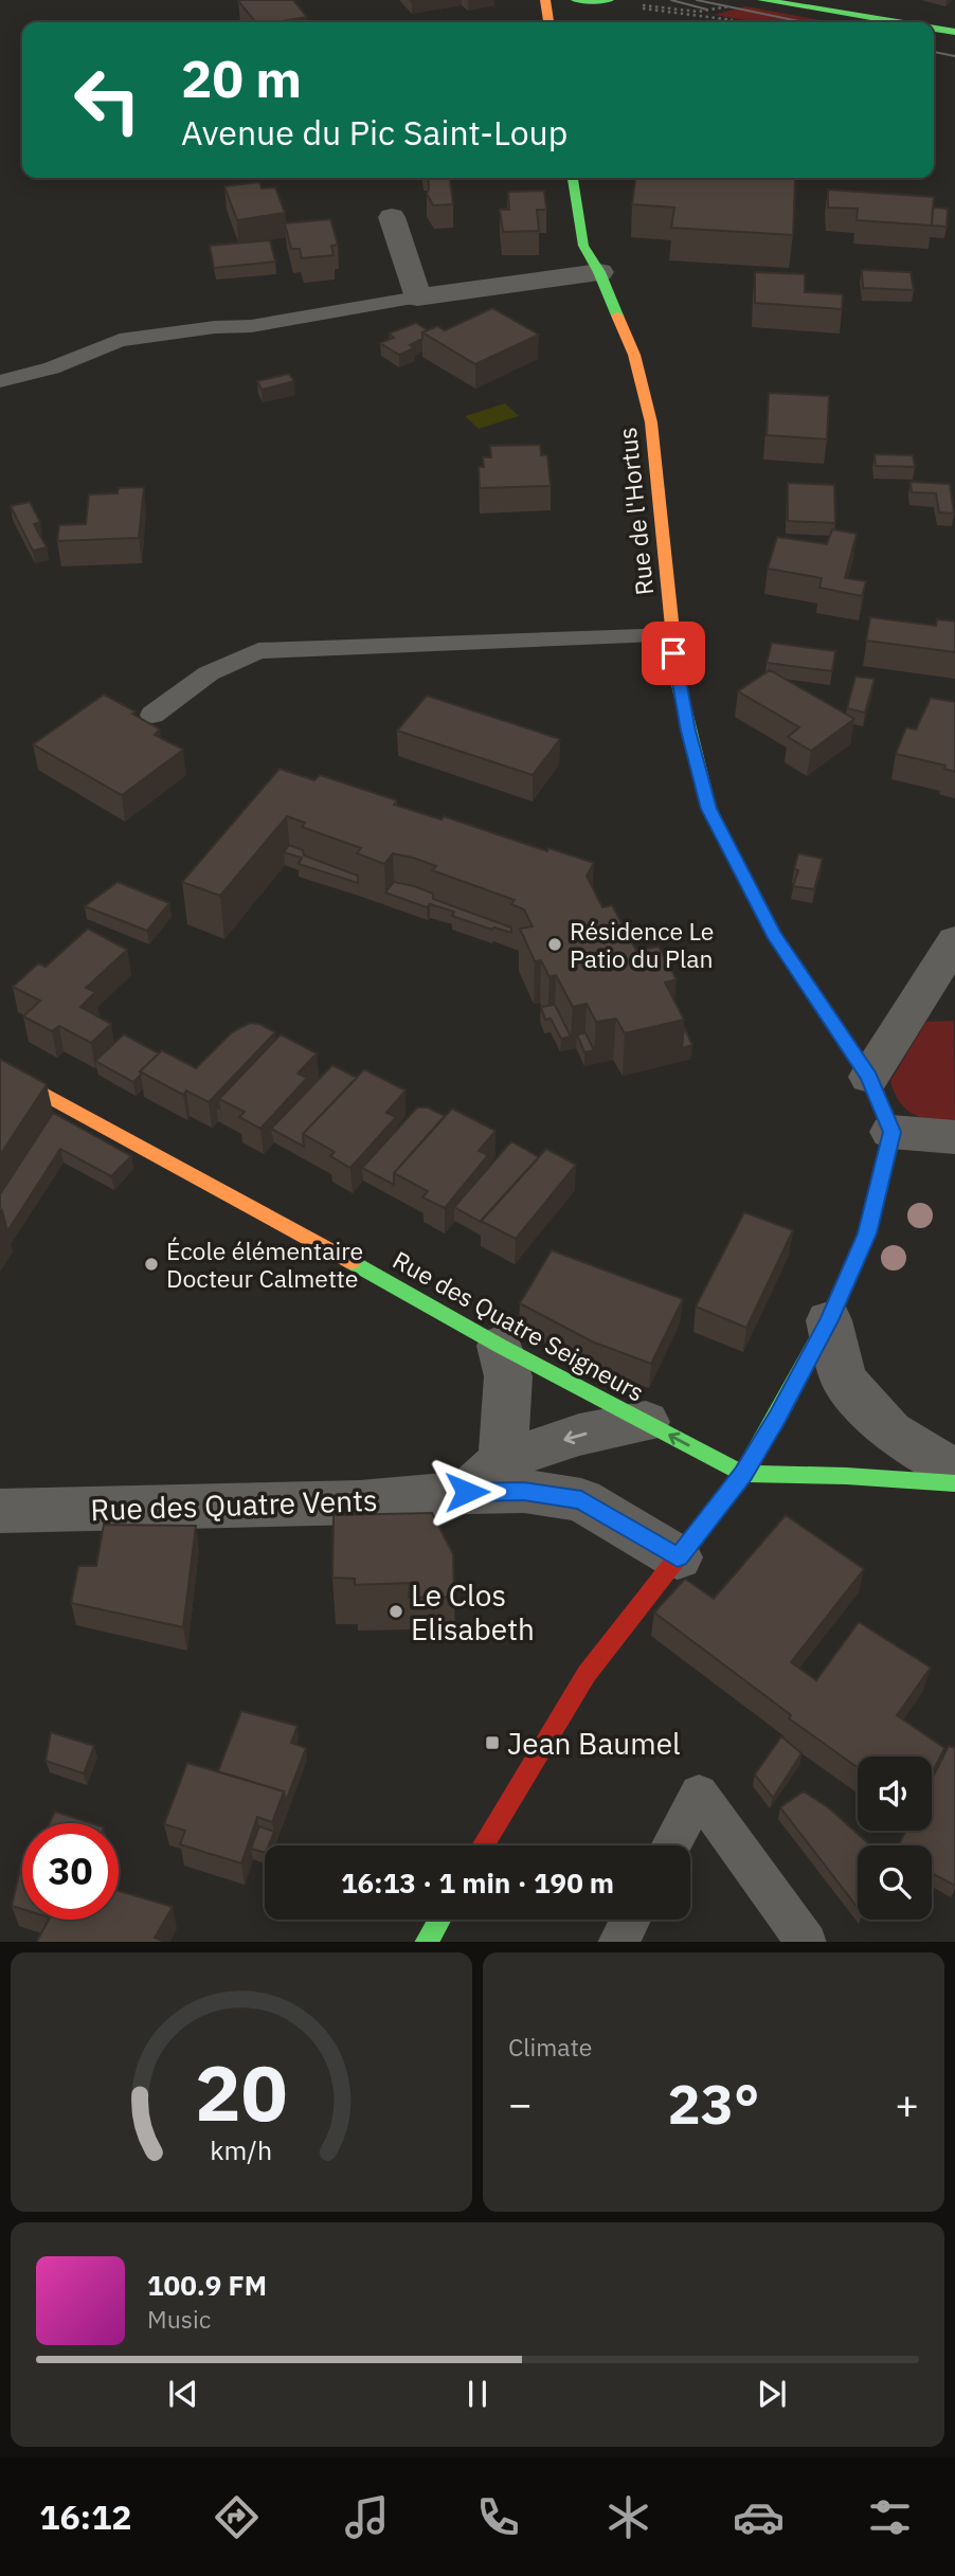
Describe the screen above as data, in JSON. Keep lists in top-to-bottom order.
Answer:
{
  "streets": {
    "main road": ["Rue de l'Hortus", "Rue des Quatre Seigneurs"],
    "street": ["Rue des Quatre Vents"]
  },
  "places": {
    "other": ["Résidence Le Patio du Plan", "École élémentaire Docteur Calmette", "Le Clos Elisabeth"],
    "transit": ["Jean Baumel"]
  },
  "page": {
    "turn": ["20 m", "Avenue du Pic Saint-Loup"],
    "limit": "30",
    "trip": "16:13 · 1 min · 190 m",
    "tile": "Climate",
    "heat": ["−", "23°", "+"],
    "song": ["100.9 FM", "Music"],
    "tabs": "16:12",
    "gauge": ["20", "km/h"]
  }
}
